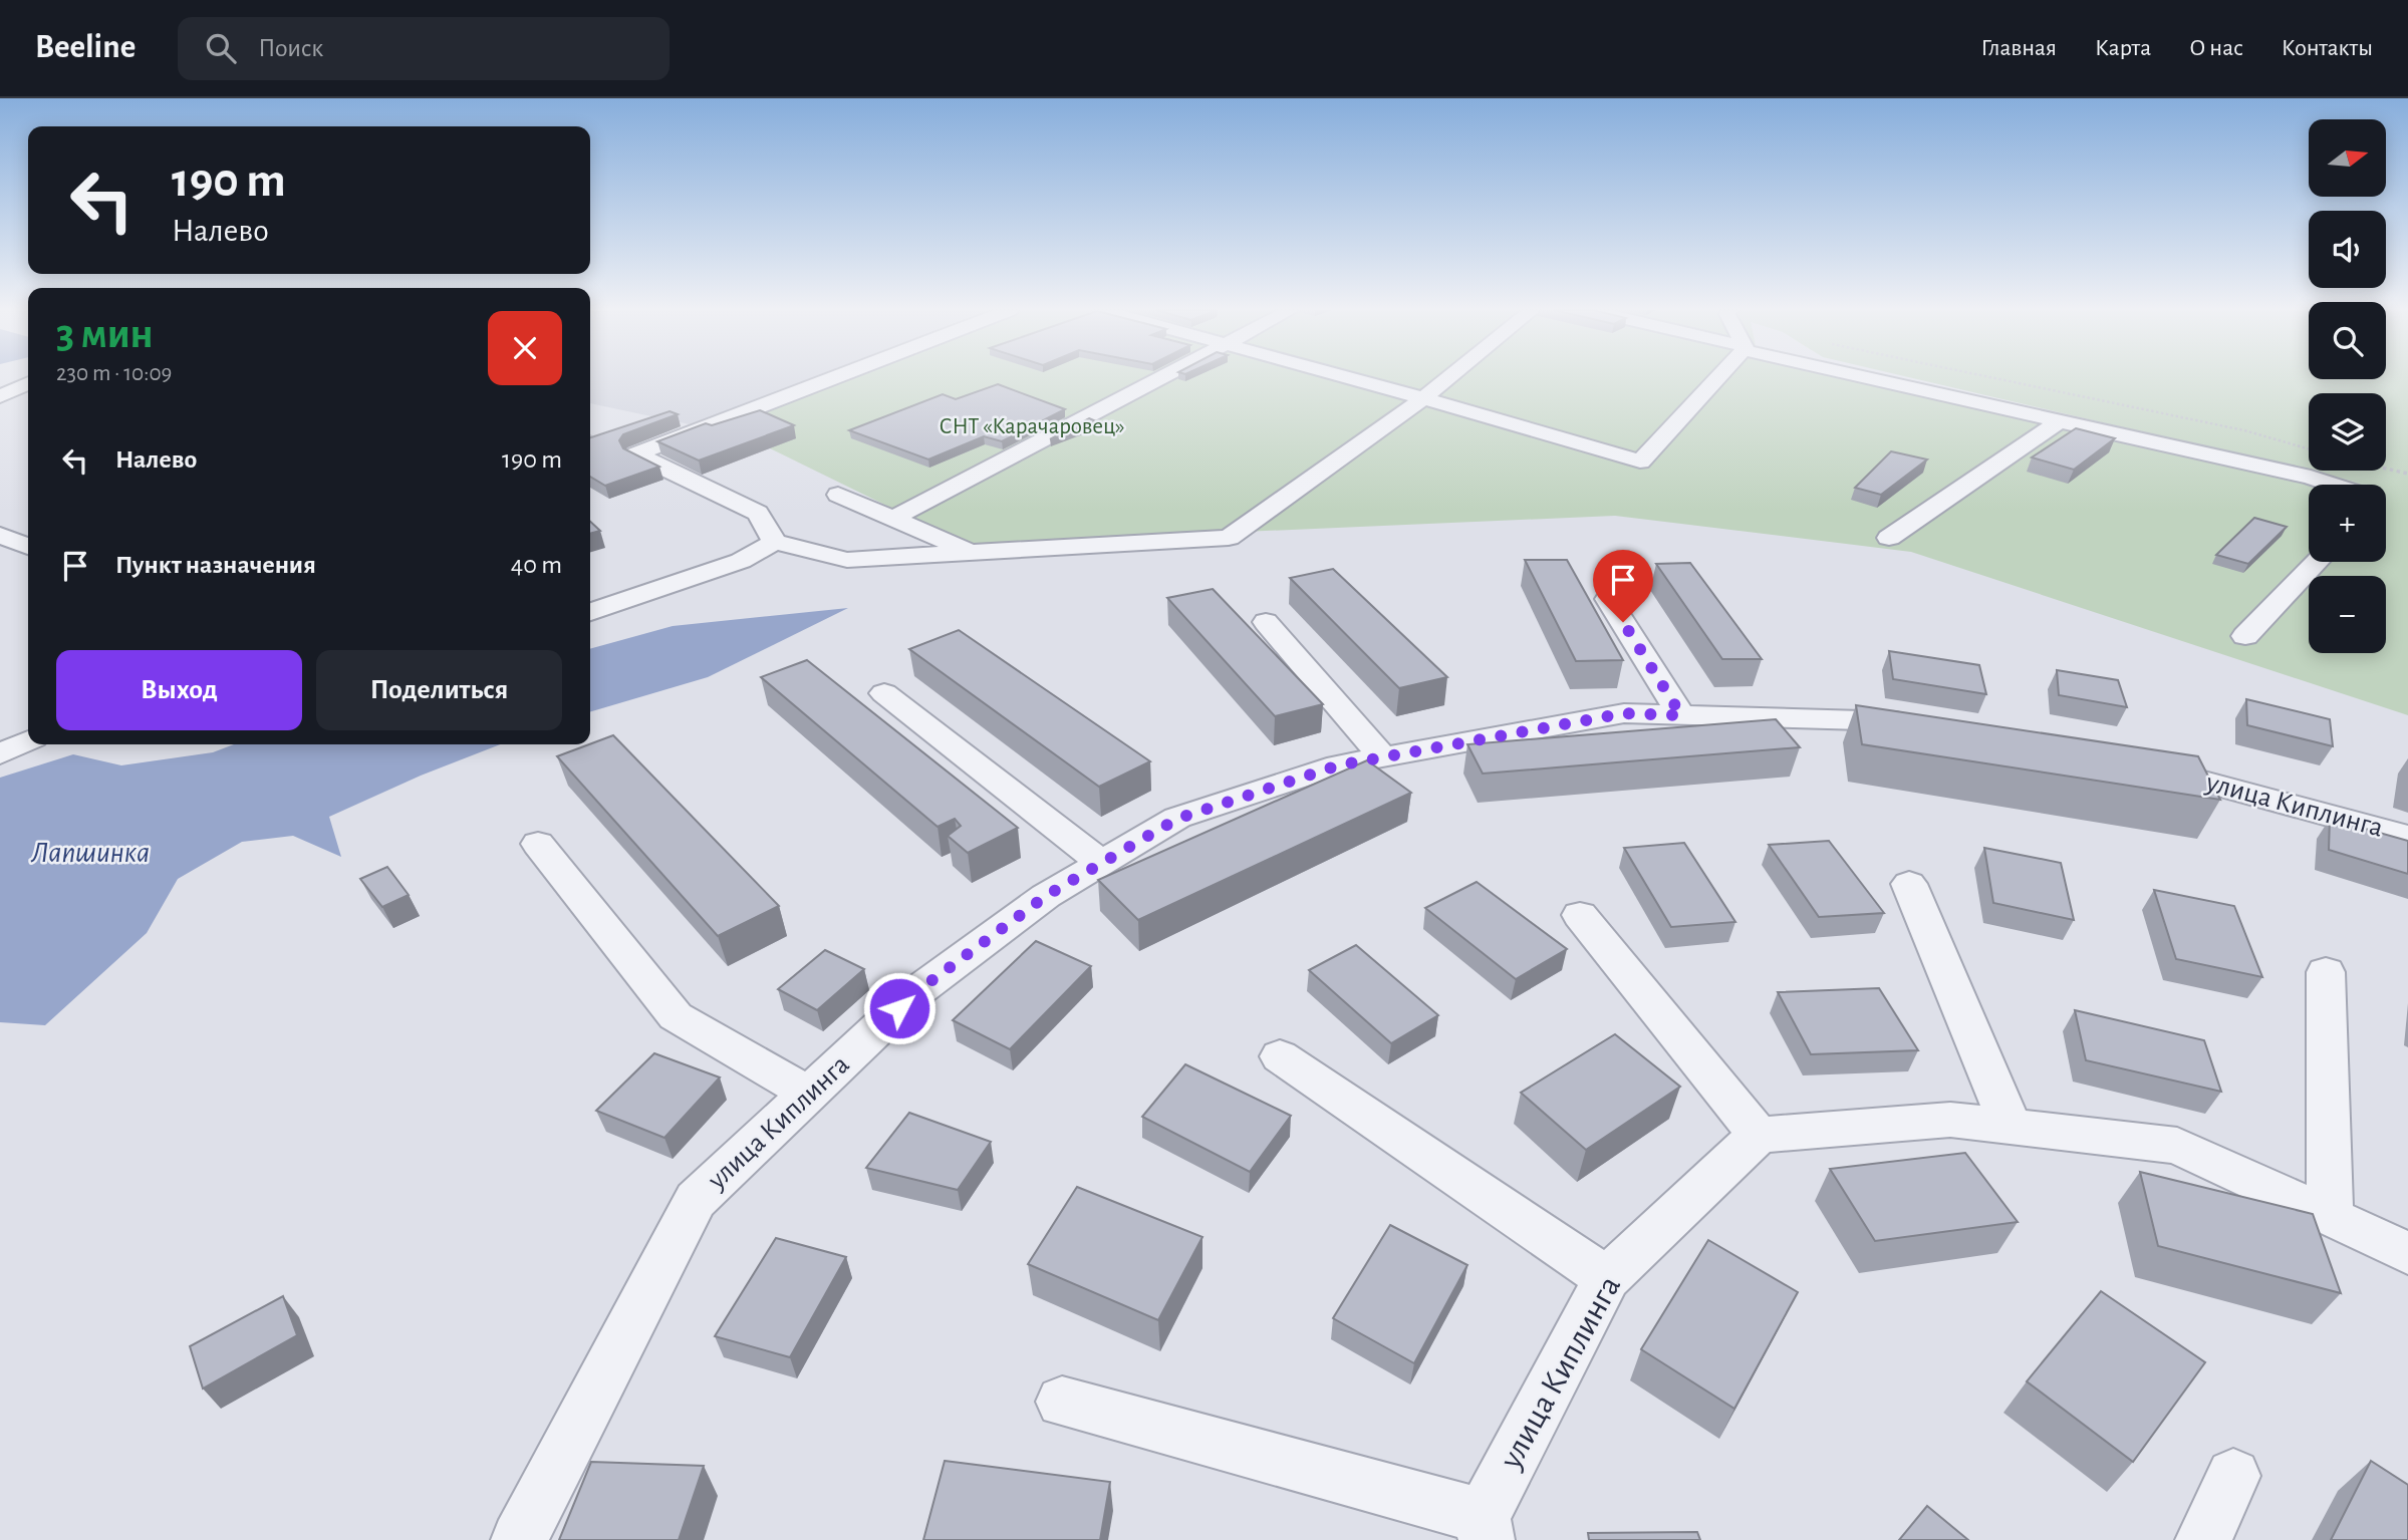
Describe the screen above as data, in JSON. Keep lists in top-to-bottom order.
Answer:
{
  "streets": {
    "street": ["улица Киплинга"]
  },
  "water": ["Лапшинка"],
  "parks": ["СНТ «Карачаровец»"],
  "north": "right",
  "page": {
    "header": "Beeline",
    "search": "Поиск",
    "nav": [
      "Главная",
      "Карта",
      "О нас",
      "Контакты"
    ],
    "map_buttons": ["+", "−"],
    "turn": ["190 m", "Налево"],
    "heading": ["3 мин", "230 m · 10:09"],
    "list": [
      {
        "name": "Налево",
        "value": "190 m"
      },
      {
        "name": "Пункт назначения",
        "value": "40 m"
      }
    ],
    "buttons": ["Выход", "Поделиться"]
  }
}
